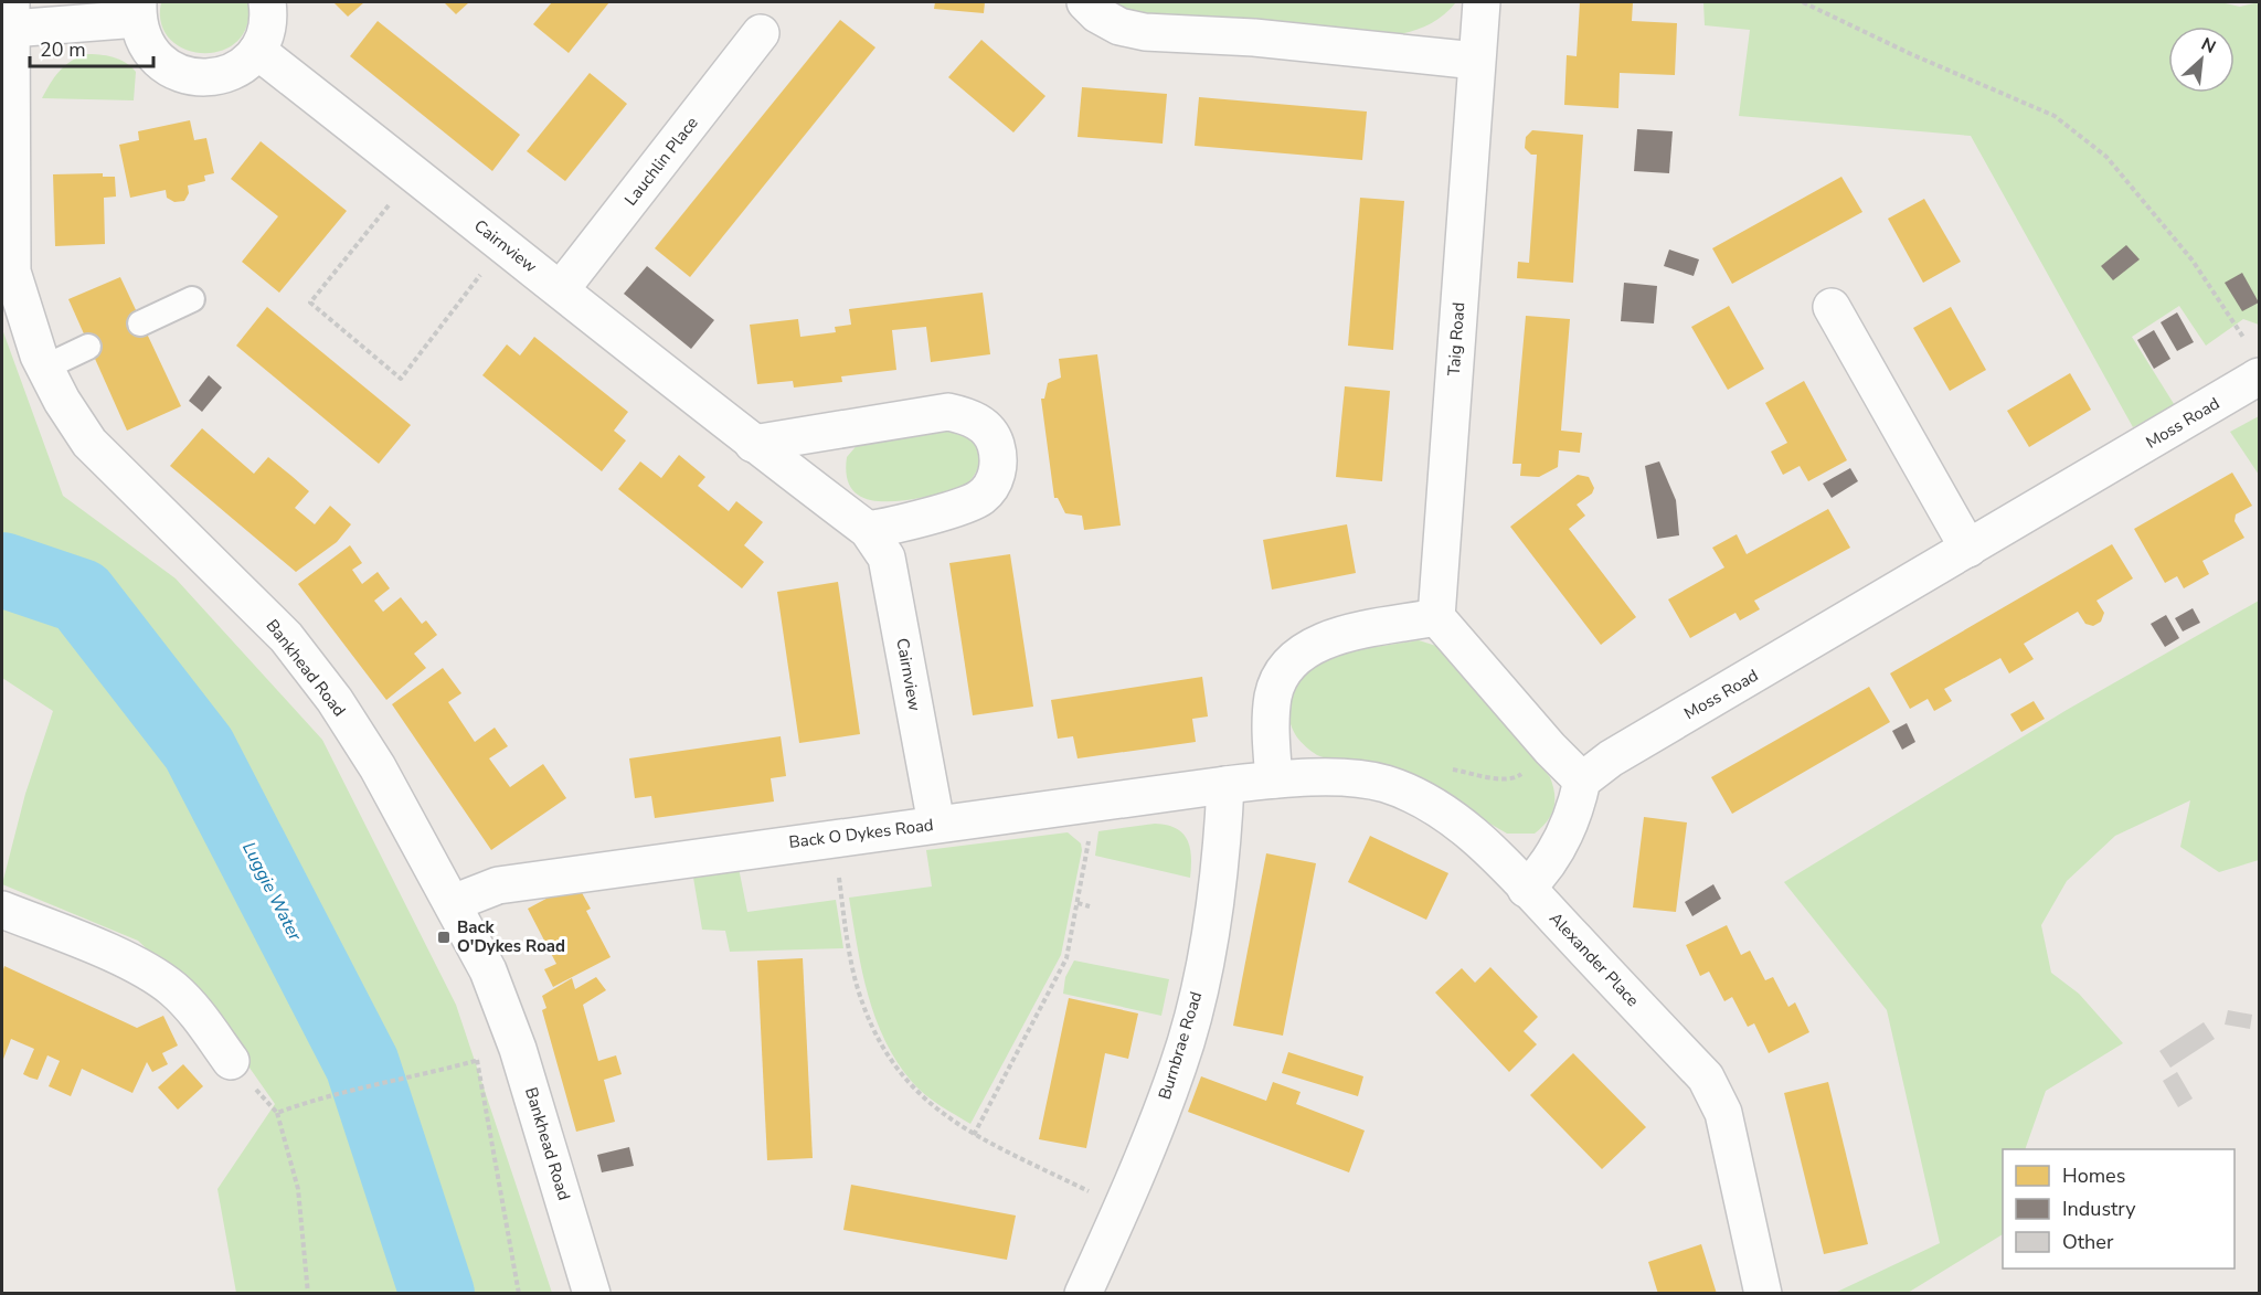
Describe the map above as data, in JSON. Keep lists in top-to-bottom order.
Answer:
{
  "streets": {
    "street": [
      "Lauchlin Place",
      "Cairnview",
      "Taig Road",
      "Moss Road",
      "Bankhead Road",
      "Back O Dykes Road",
      "Alexander Place",
      "Burnbrae Road"
    ]
  },
  "crossings": [
    ["Lauchlin Place", "Cairnview"],
    ["Cairnview", "Back O Dykes Road"],
    ["Bankhead Road", "Back O Dykes Road"],
    ["Back O Dykes Road", "Alexander Place"],
    ["Back O Dykes Road", "Burnbrae Road"]
  ],
  "water": ["Luggie Water"],
  "places": {
    "transit": ["Back O'Dykes Road"]
  },
  "legend": ["Homes", "Industry", "Other"],
  "scale_bar": "20 m",
  "north": "top right"
}
